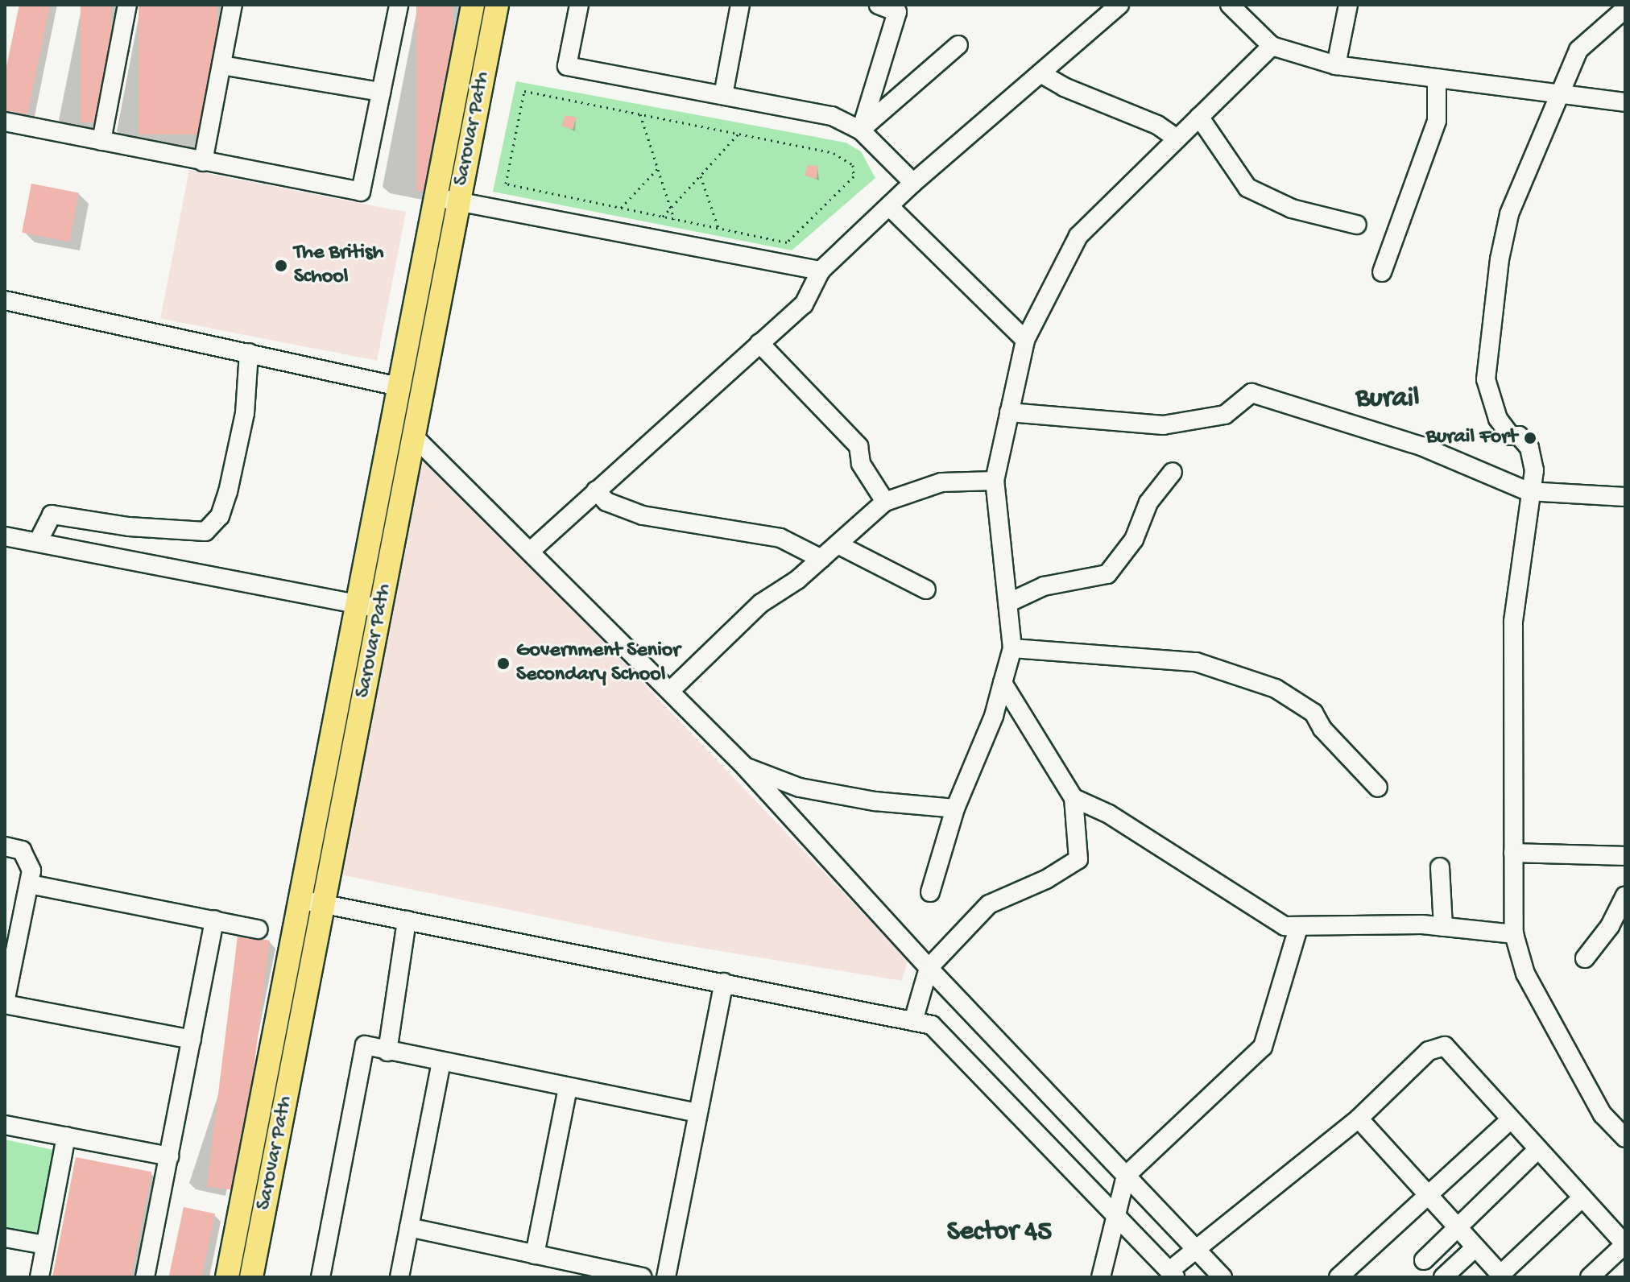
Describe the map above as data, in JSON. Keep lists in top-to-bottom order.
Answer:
{
  "streets": {
    "main road": ["Sarovar Path"]
  },
  "districts": ["Burail", "Sector 45"],
  "places": ["The British School", "Burail Fort", "Government Senior Secondary School"]
}
